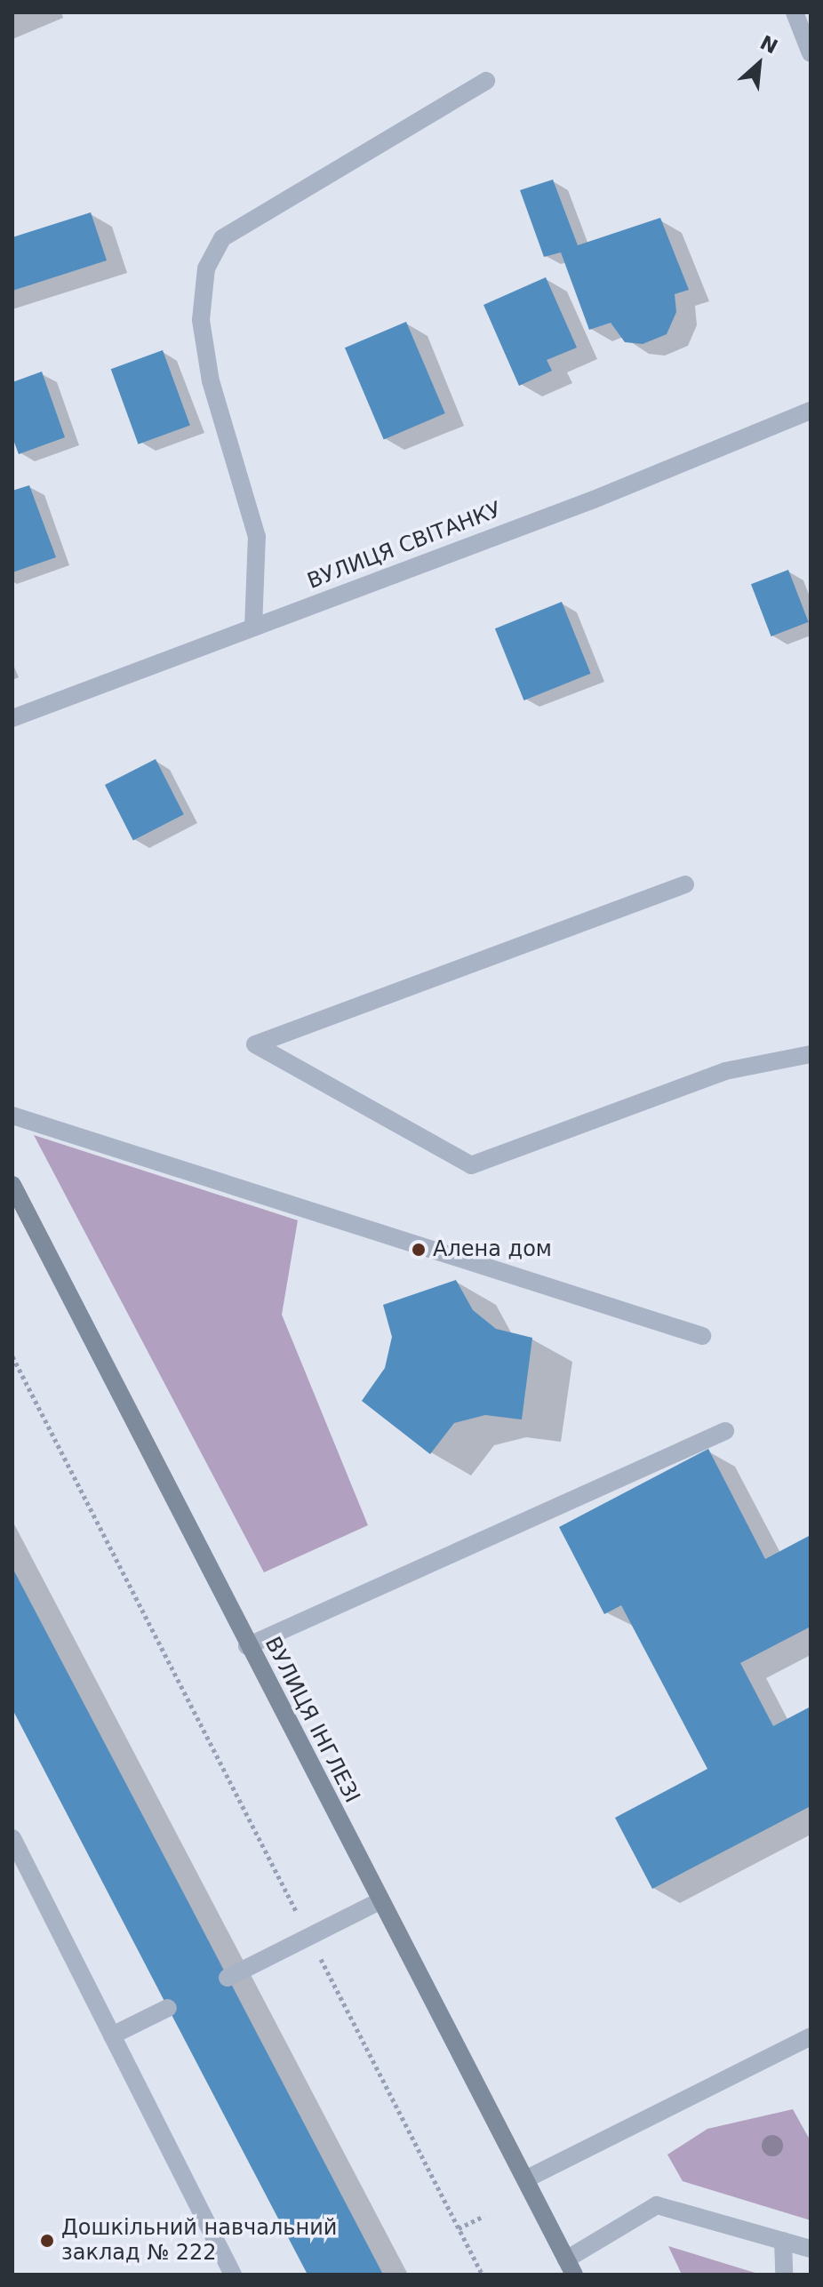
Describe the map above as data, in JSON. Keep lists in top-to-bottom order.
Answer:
{
  "streets": {
    "main road": ["ВУЛИЦЯ ІНГЛЕЗІ"],
    "street": ["ВУЛИЦЯ СВІТАНКУ"]
  },
  "places": ["Алена дом", "Дошкільний навчальний заклад № 222"],
  "north": "top right"
}
